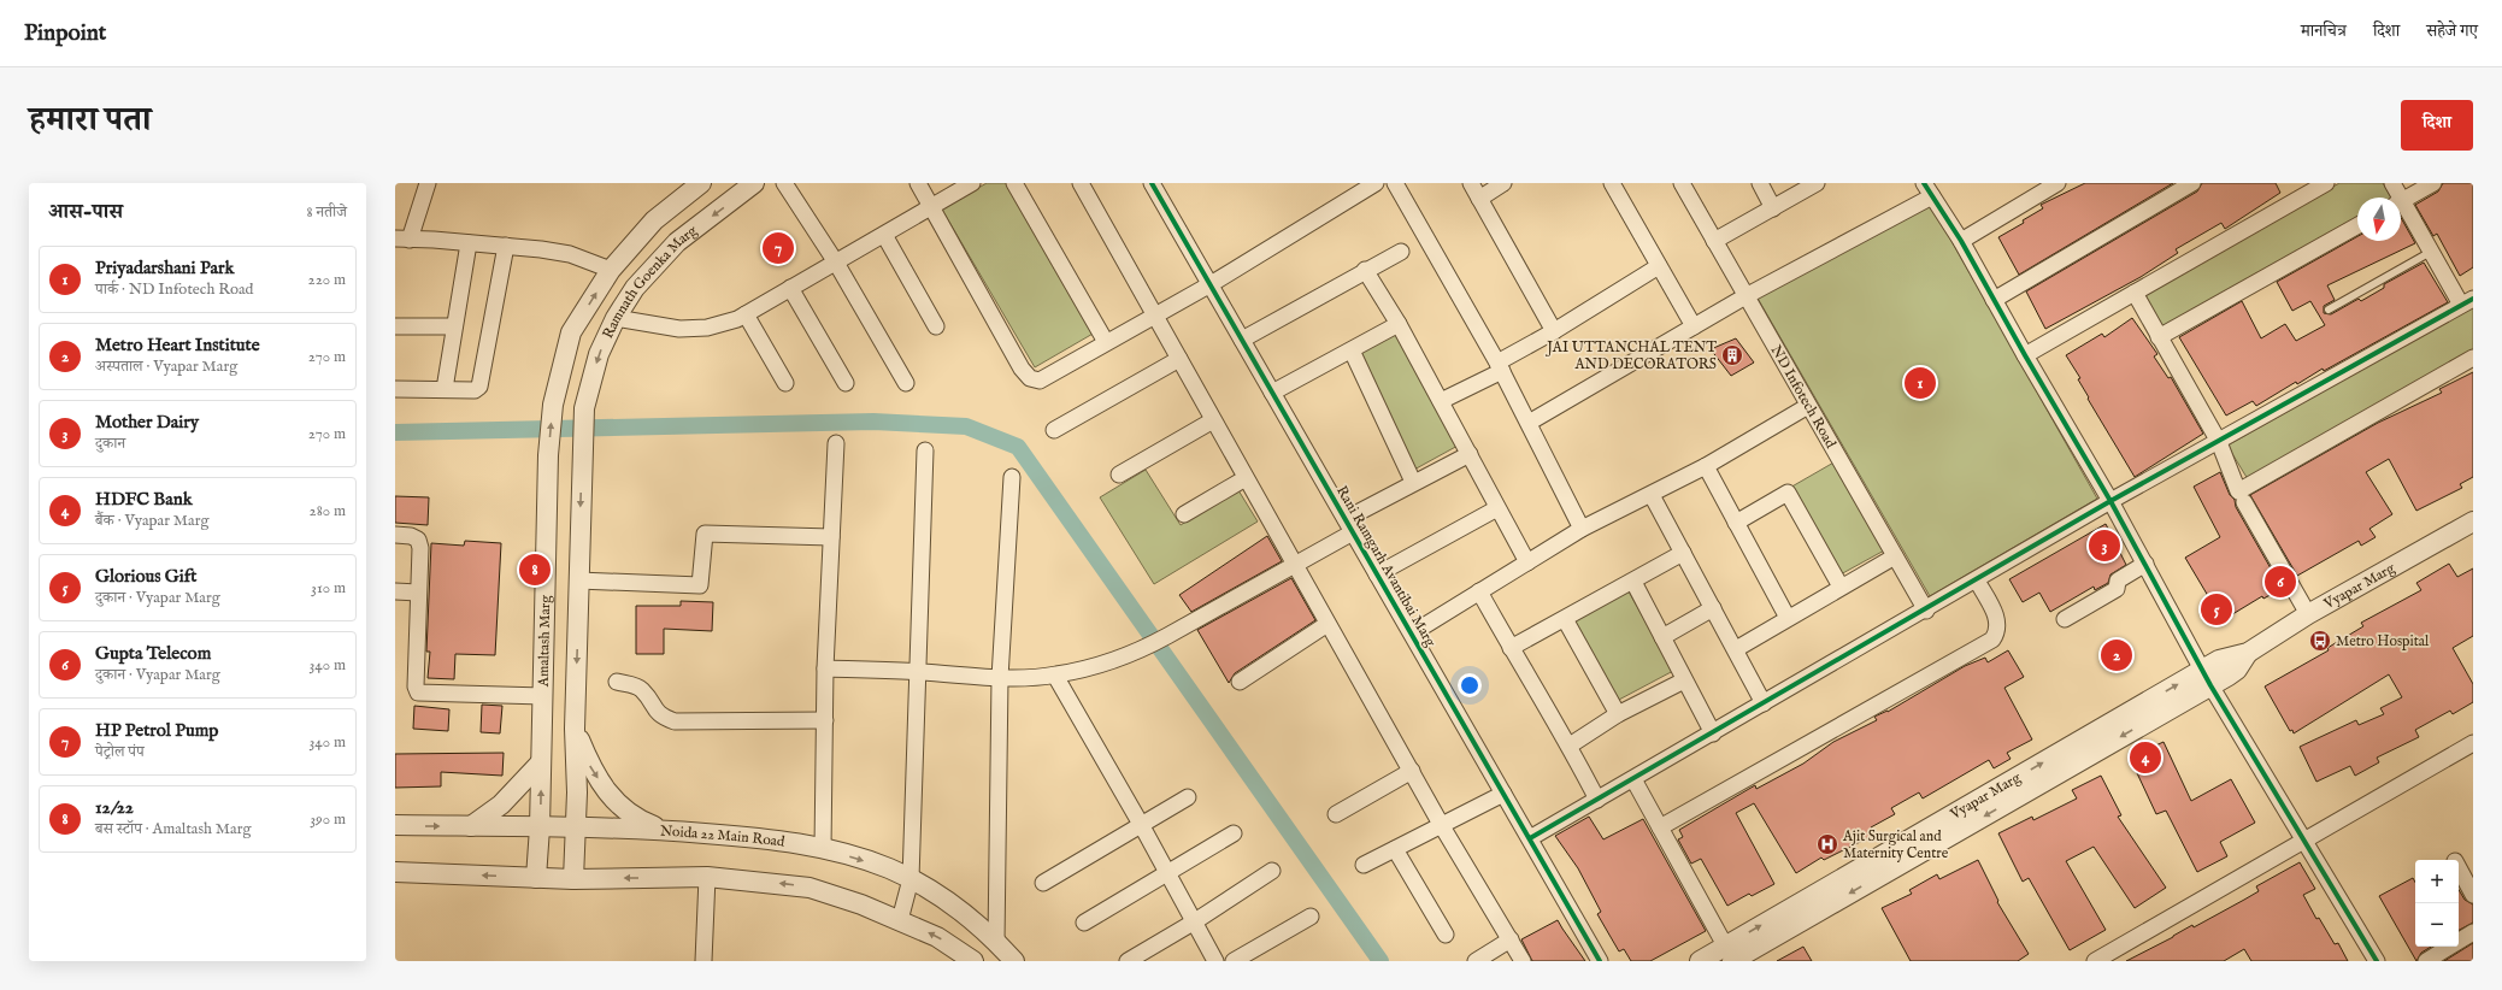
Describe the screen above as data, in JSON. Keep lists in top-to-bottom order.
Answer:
{
  "streets": {
    "street": [
      "Ramnath Goenka Marg",
      "ND Infotech Road",
      "Rani Ramgarh Avantibai Marg",
      "Vyapar Marg",
      "Amaltash Marg",
      "Noida 22 Main Road"
    ]
  },
  "crossings": [
    ["Amaltash Marg", "Noida 22 Main Road"]
  ],
  "places": {
    "building": ["JAI UTTANCHAL TENT AND DECORATORS"],
    "bus stop": ["Metro Hospital"],
    "hospital": ["Ajit Surgical and Maternity Centre"]
  },
  "north": "bottom",
  "page": {
    "header": "Pinpoint",
    "nav": ["मानचित्र", "दिशा", "सहेजे गए"],
    "title": "हमारा पता",
    "buttons": "दिशा",
    "heading": ["आस-पास", "8 नतीजे"],
    "pins": [
      "7",
      "1",
      "3",
      "8",
      "6",
      "5",
      "2",
      "4"
    ],
    "list": [
      {
        "mark": "1",
        "name": "Priyadarshani Park",
        "note": "पार्क · ND Infotech Road",
        "value": "220 m"
      },
      {
        "mark": "2",
        "name": "Metro Heart Institute",
        "note": "अस्पताल · Vyapar Marg",
        "value": "270 m"
      },
      {
        "mark": "3",
        "name": "Mother Dairy",
        "note": "दुकान",
        "value": "270 m"
      },
      {
        "mark": "4",
        "name": "HDFC Bank",
        "note": "बैंक · Vyapar Marg",
        "value": "280 m"
      },
      {
        "mark": "5",
        "name": "Glorious Gift",
        "note": "दुकान · Vyapar Marg",
        "value": "310 m"
      },
      {
        "mark": "6",
        "name": "Gupta Telecom",
        "note": "दुकान · Vyapar Marg",
        "value": "340 m"
      },
      {
        "mark": "7",
        "name": "HP Petrol Pump",
        "note": "पेट्रोल पंप",
        "value": "340 m"
      },
      {
        "mark": "8",
        "name": "12/22",
        "note": "बस स्टॉप · Amaltash Marg",
        "value": "390 m"
      }
    ],
    "map_buttons": ["+", "−"]
  }
}
